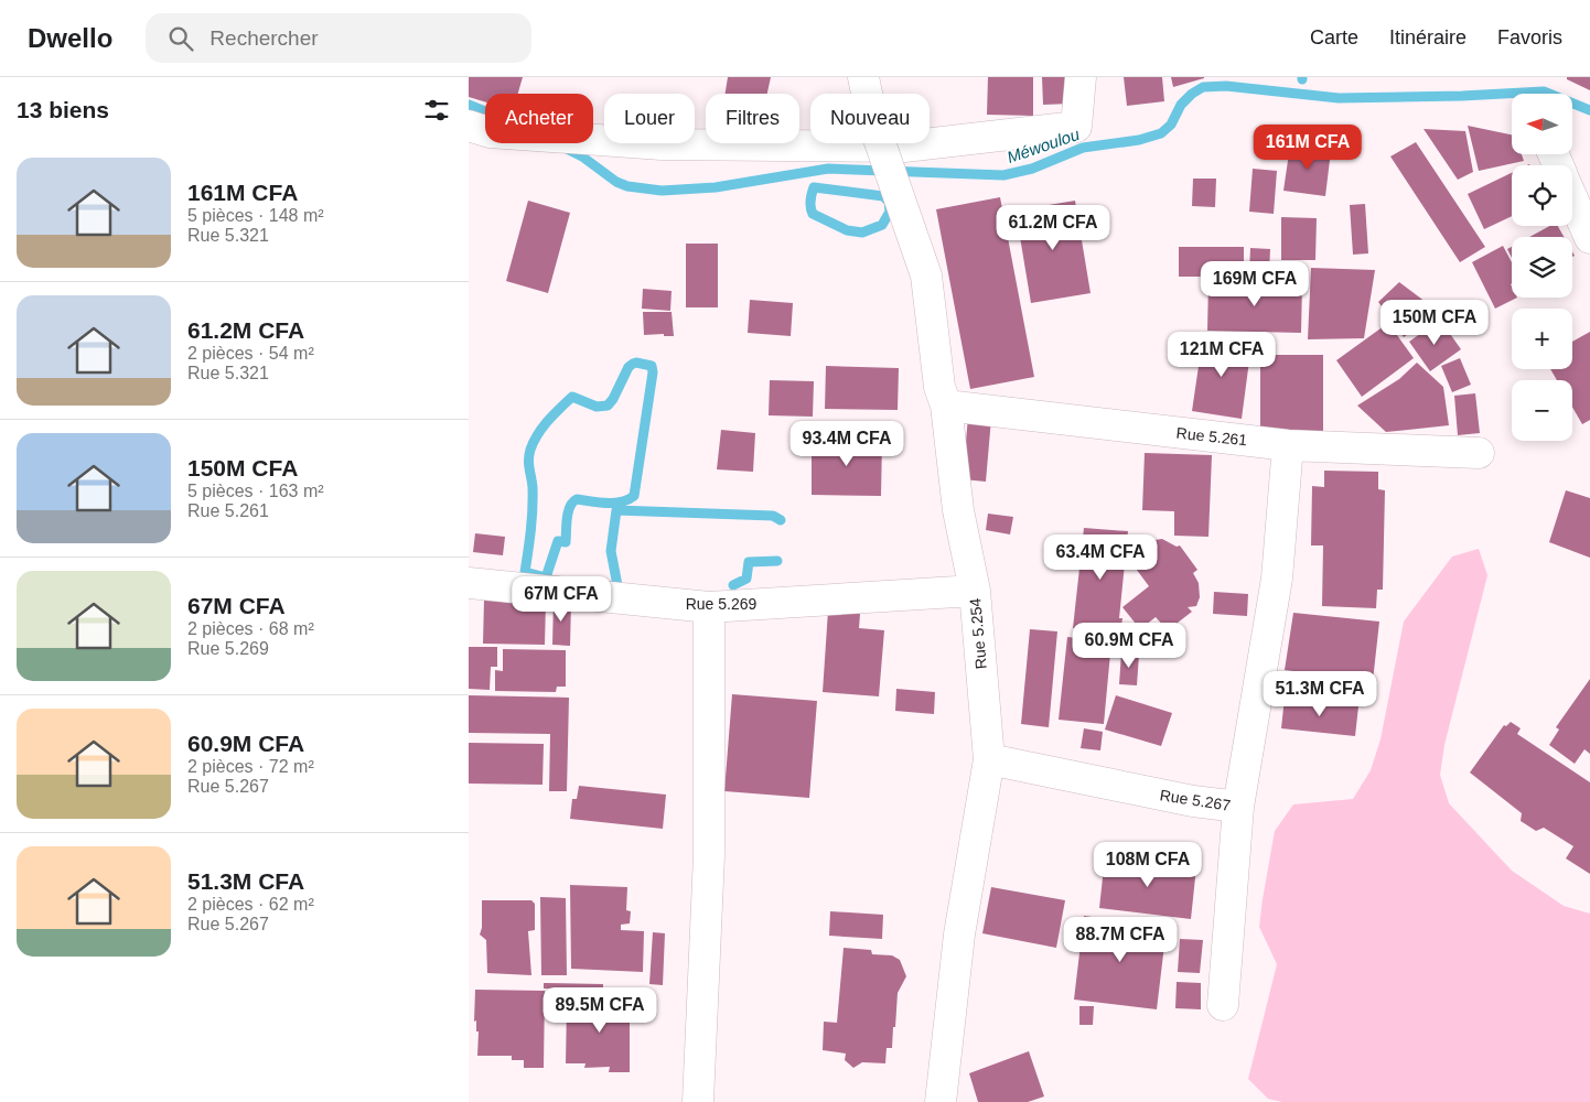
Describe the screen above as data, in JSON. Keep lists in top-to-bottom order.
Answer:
{
  "streets": {
    "street": [
      "Rue 5.261",
      "Rue 5.269",
      "Rue 5.254",
      "Rue 5.267"
    ]
  },
  "crossings": [
    ["Rue 5.261", "Rue 5.254"],
    ["Rue 5.261", "Rue 5.267"],
    ["Rue 5.269", "Rue 5.254"],
    ["Rue 5.254", "Rue 5.267"]
  ],
  "water": ["Méwoulou"],
  "north": "left",
  "page": {
    "header": "Dwello",
    "search": "Rechercher",
    "nav": ["Carte", "Itinéraire", "Favoris"],
    "heading": "13 biens",
    "map_buttons": ["+", "−"],
    "chip": [
      "Acheter",
      "Louer",
      "Filtres",
      "Nouveau"
    ],
    "price": [
      "161M CFA",
      "61.2M CFA",
      "169M CFA",
      "150M CFA",
      "121M CFA",
      "93.4M CFA",
      "63.4M CFA",
      "67M CFA",
      "60.9M CFA",
      "51.3M CFA",
      "108M CFA",
      "88.7M CFA",
      "89.5M CFA"
    ],
    "list": [
      {
        "name": "161M CFA",
        "note": "5 pièces · 148 m² · Rue 5.321"
      },
      {
        "name": "61.2M CFA",
        "note": "2 pièces · 54 m² · Rue 5.321"
      },
      {
        "name": "150M CFA",
        "note": "5 pièces · 163 m² · Rue 5.261"
      },
      {
        "name": "67M CFA",
        "note": "2 pièces · 68 m² · Rue 5.269"
      },
      {
        "name": "60.9M CFA",
        "note": "2 pièces · 72 m² · Rue 5.267"
      },
      {
        "name": "51.3M CFA",
        "note": "2 pièces · 62 m² · Rue 5.267"
      }
    ]
  }
}
